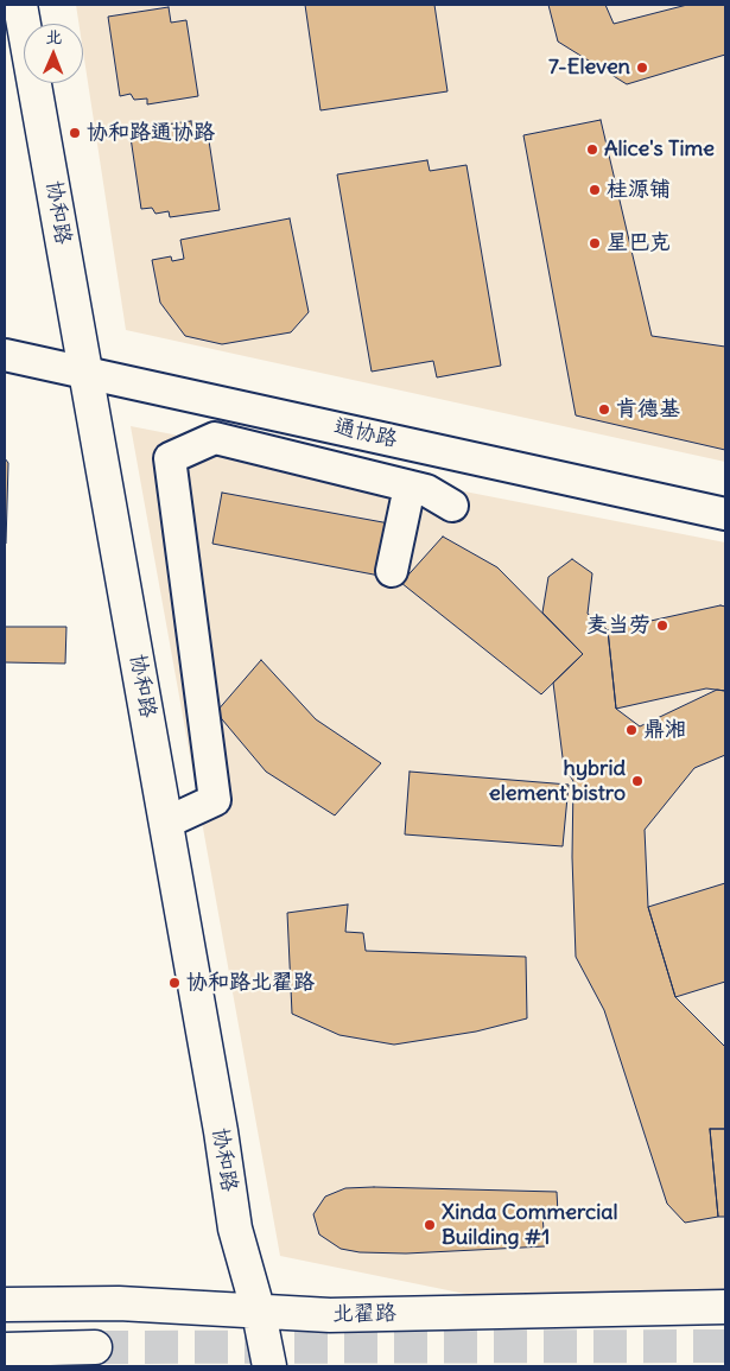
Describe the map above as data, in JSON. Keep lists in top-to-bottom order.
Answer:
{
  "streets": {
    "main road": ["协和路", "北翟路"],
    "street": ["通协路"]
  },
  "crossings": [
    ["协和路", "通协路"],
    ["协和路", "北翟路"]
  ],
  "places": [
    "7-Eleven",
    "协和路通协路",
    "Alice's Time",
    "桂源铺",
    "星巴克",
    "肯德基",
    "麦当劳",
    "鼎湘",
    "hybrid element bistro",
    "协和路北翟路",
    "Xinda Commercial Building #1"
  ],
  "north": "top"
}
